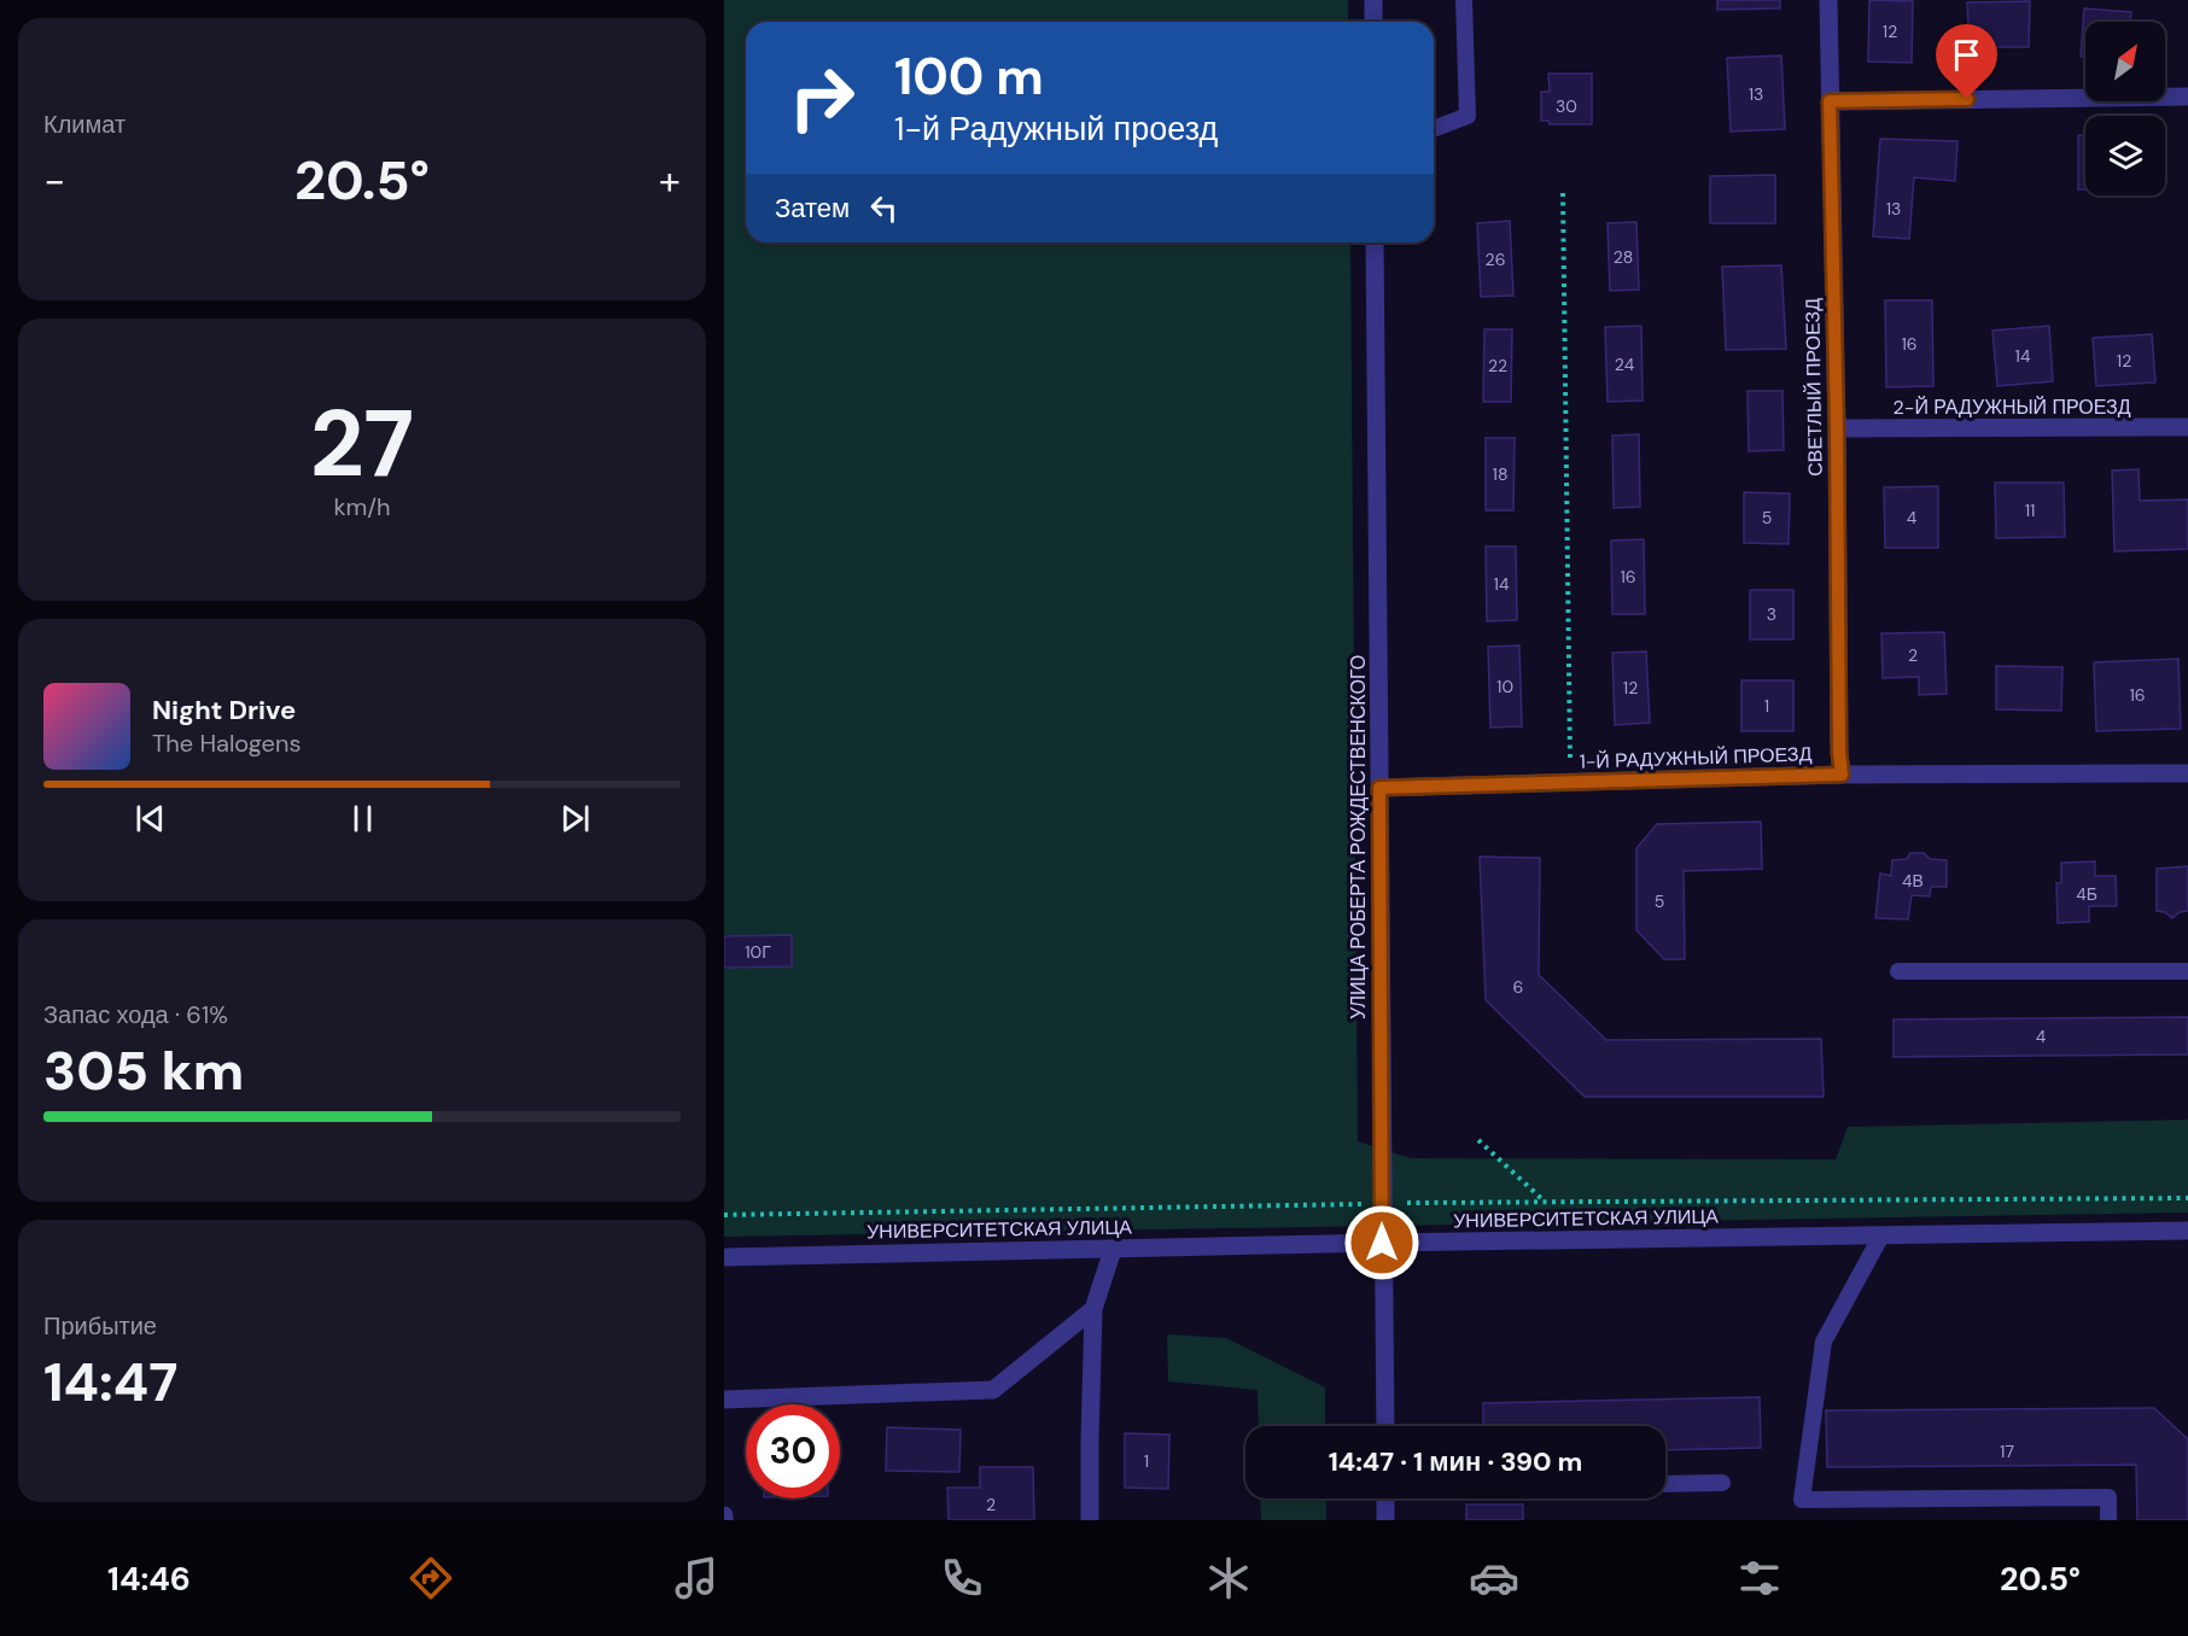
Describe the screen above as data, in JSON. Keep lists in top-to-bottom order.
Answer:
{
  "streets": {
    "street": [
      "СВЕТЛЫЙ ПРОЕЗД",
      "2-Й РАДУЖНЫЙ ПРОЕЗД",
      "1-Й РАДУЖНЫЙ ПРОЕЗД",
      "УЛИЦА РОБЕРТА РОЖДЕСТВЕНСКОГО",
      "УНИВЕРСИТЕТСКАЯ УЛИЦА"
    ]
  },
  "crossings": [
    ["СВЕТЛЫЙ ПРОЕЗД", "2-Й РАДУЖНЫЙ ПРОЕЗД"],
    ["СВЕТЛЫЙ ПРОЕЗД", "1-Й РАДУЖНЫЙ ПРОЕЗД"],
    ["1-Й РАДУЖНЫЙ ПРОЕЗД", "УЛИЦА РОБЕРТА РОЖДЕСТВЕНСКОГО"],
    ["УЛИЦА РОБЕРТА РОЖДЕСТВЕНСКОГО", "УНИВЕРСИТЕТСКАЯ УЛИЦА"]
  ],
  "house_numbers": [
    "12",
    "13",
    "30",
    "13",
    "28",
    "26",
    "16",
    "14",
    "12",
    "24",
    "22",
    "18",
    "11",
    "5",
    "4",
    "16",
    "14",
    "3",
    "2",
    "10",
    "12",
    "16",
    "1",
    "4В",
    "4Б",
    "5",
    "10Г",
    "6",
    "4",
    "17",
    "1",
    "2"
  ],
  "north": "top right",
  "page": {
    "tile": [
      "Климат",
      ["27", "km/h"],
      ["Запас хода · 61%", "305 km"],
      ["Прибытие", "14:47"]
    ],
    "turn": ["100 m", "1-й Радужный проезд"],
    "heat": ["−", "20.5°", "+"],
    "then": "Затем",
    "song": ["Night Drive", "The Halogens"],
    "limit": "30",
    "trip": "14:47 · 1 мин · 390 m",
    "tabs": ["14:46", "20.5°"]
  }
}
